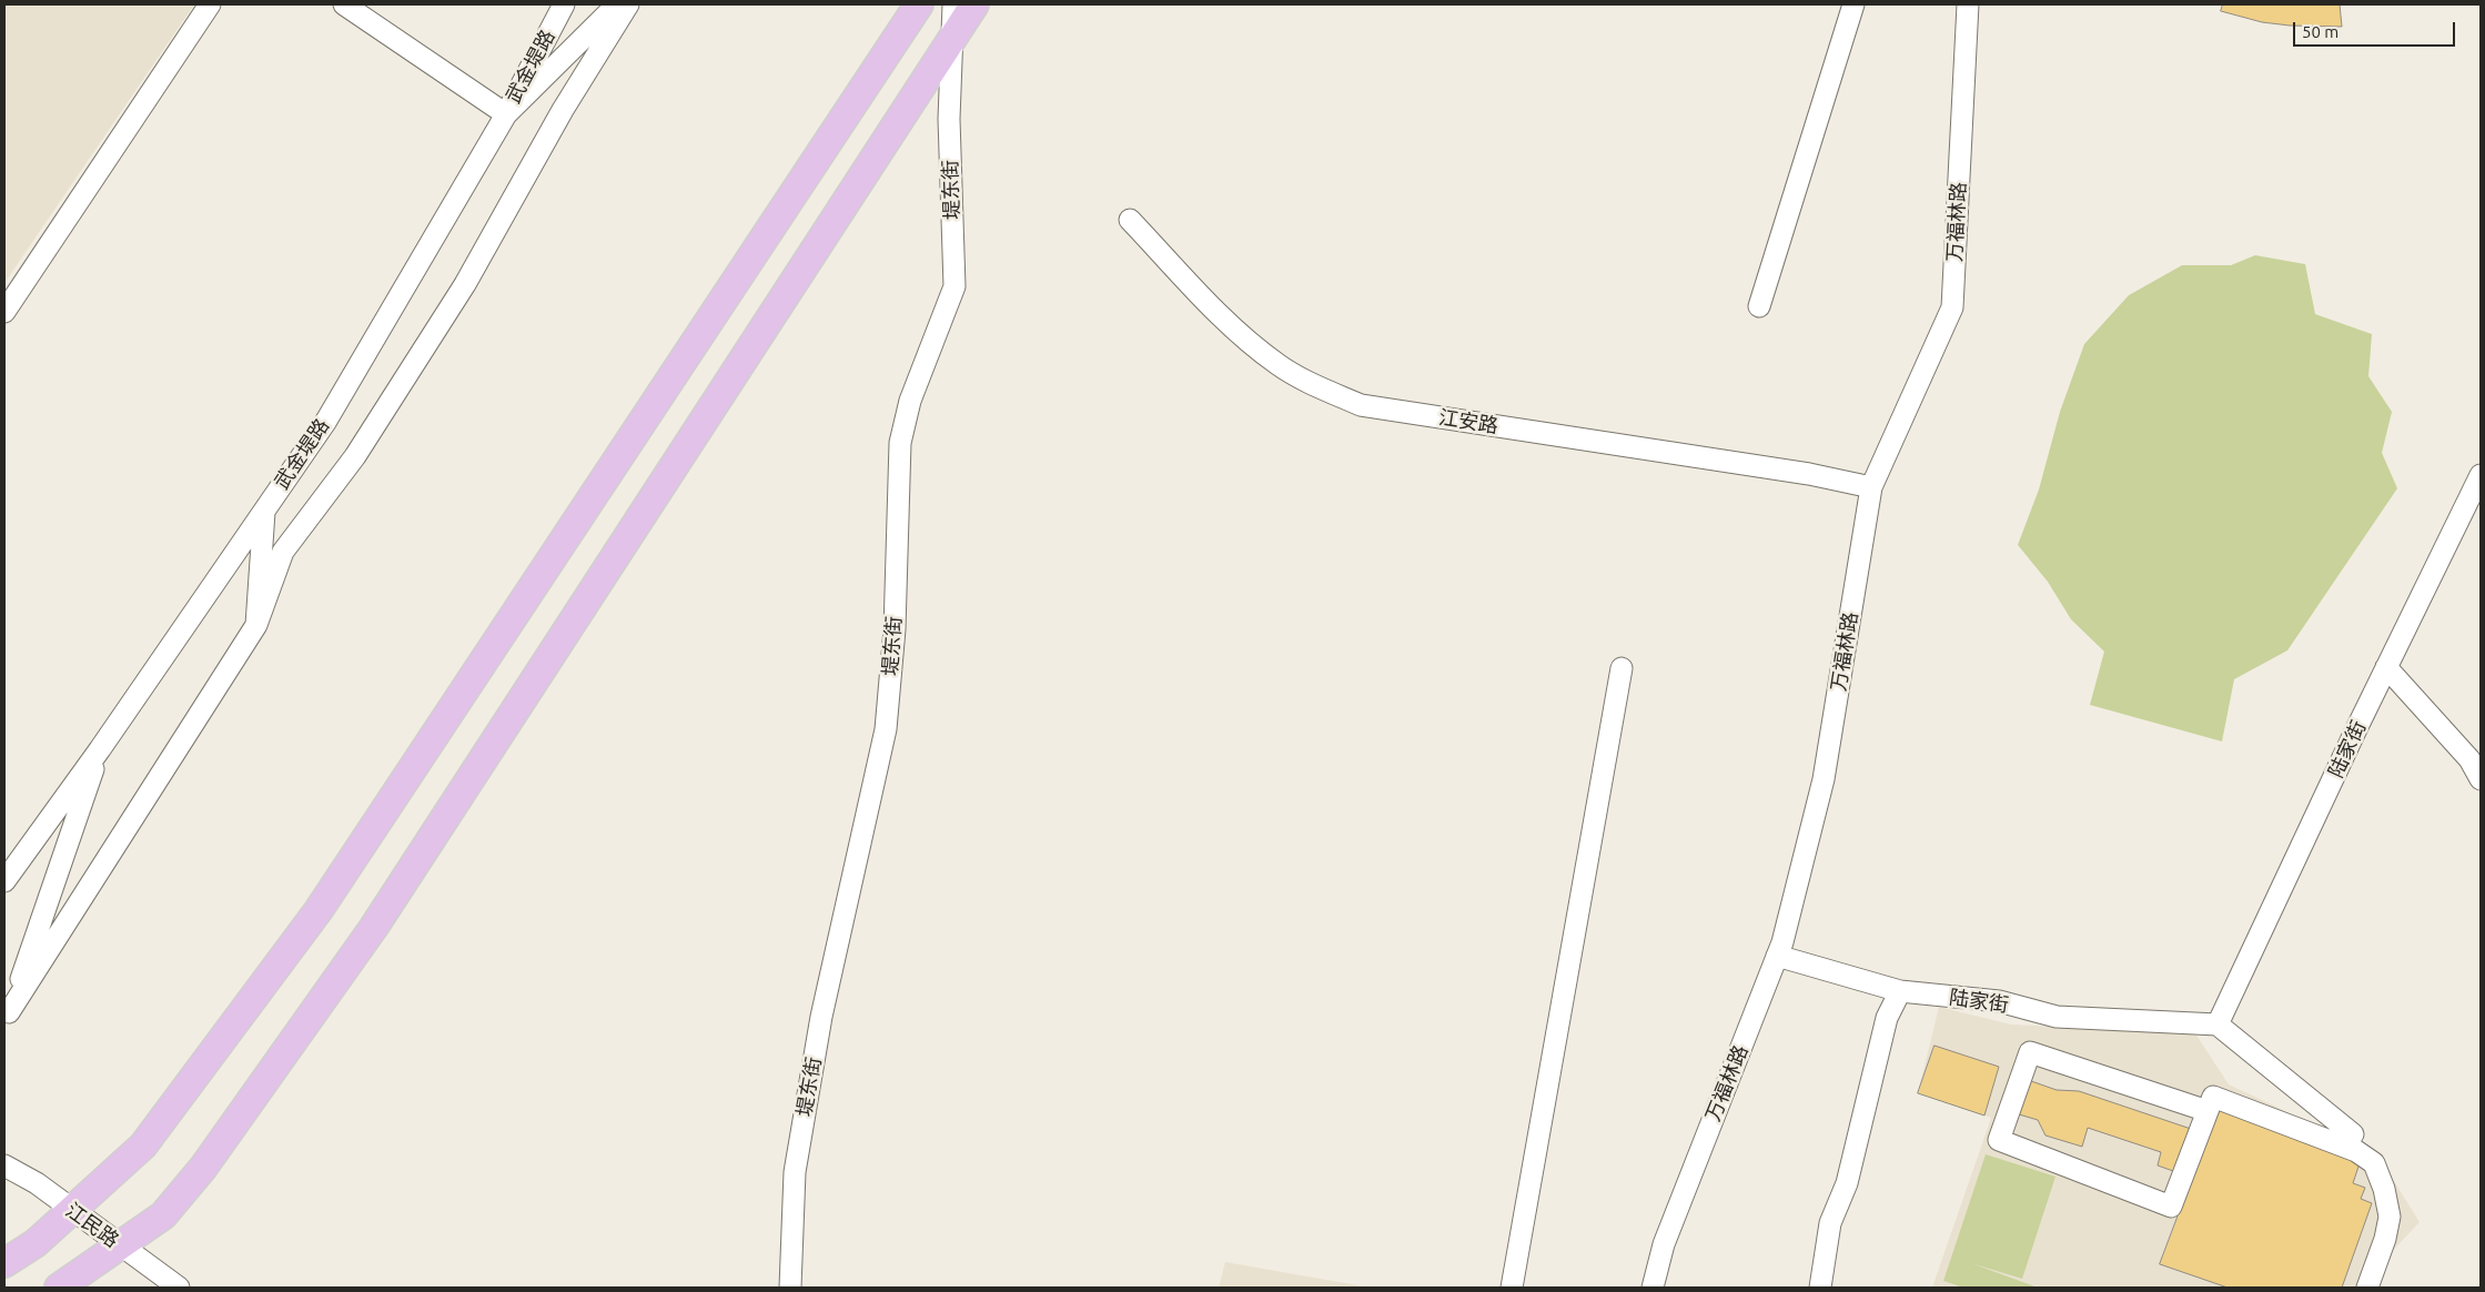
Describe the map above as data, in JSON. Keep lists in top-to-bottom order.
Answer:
{
  "streets": {
    "street": [
      "武金堤路",
      "堤东街",
      "万福林路",
      "江安路",
      "陆家街",
      "江民路"
    ]
  },
  "crossings": [
    ["万福林路", "江安路"],
    ["万福林路", "陆家街"]
  ],
  "scale_bar": "50 m"
}
